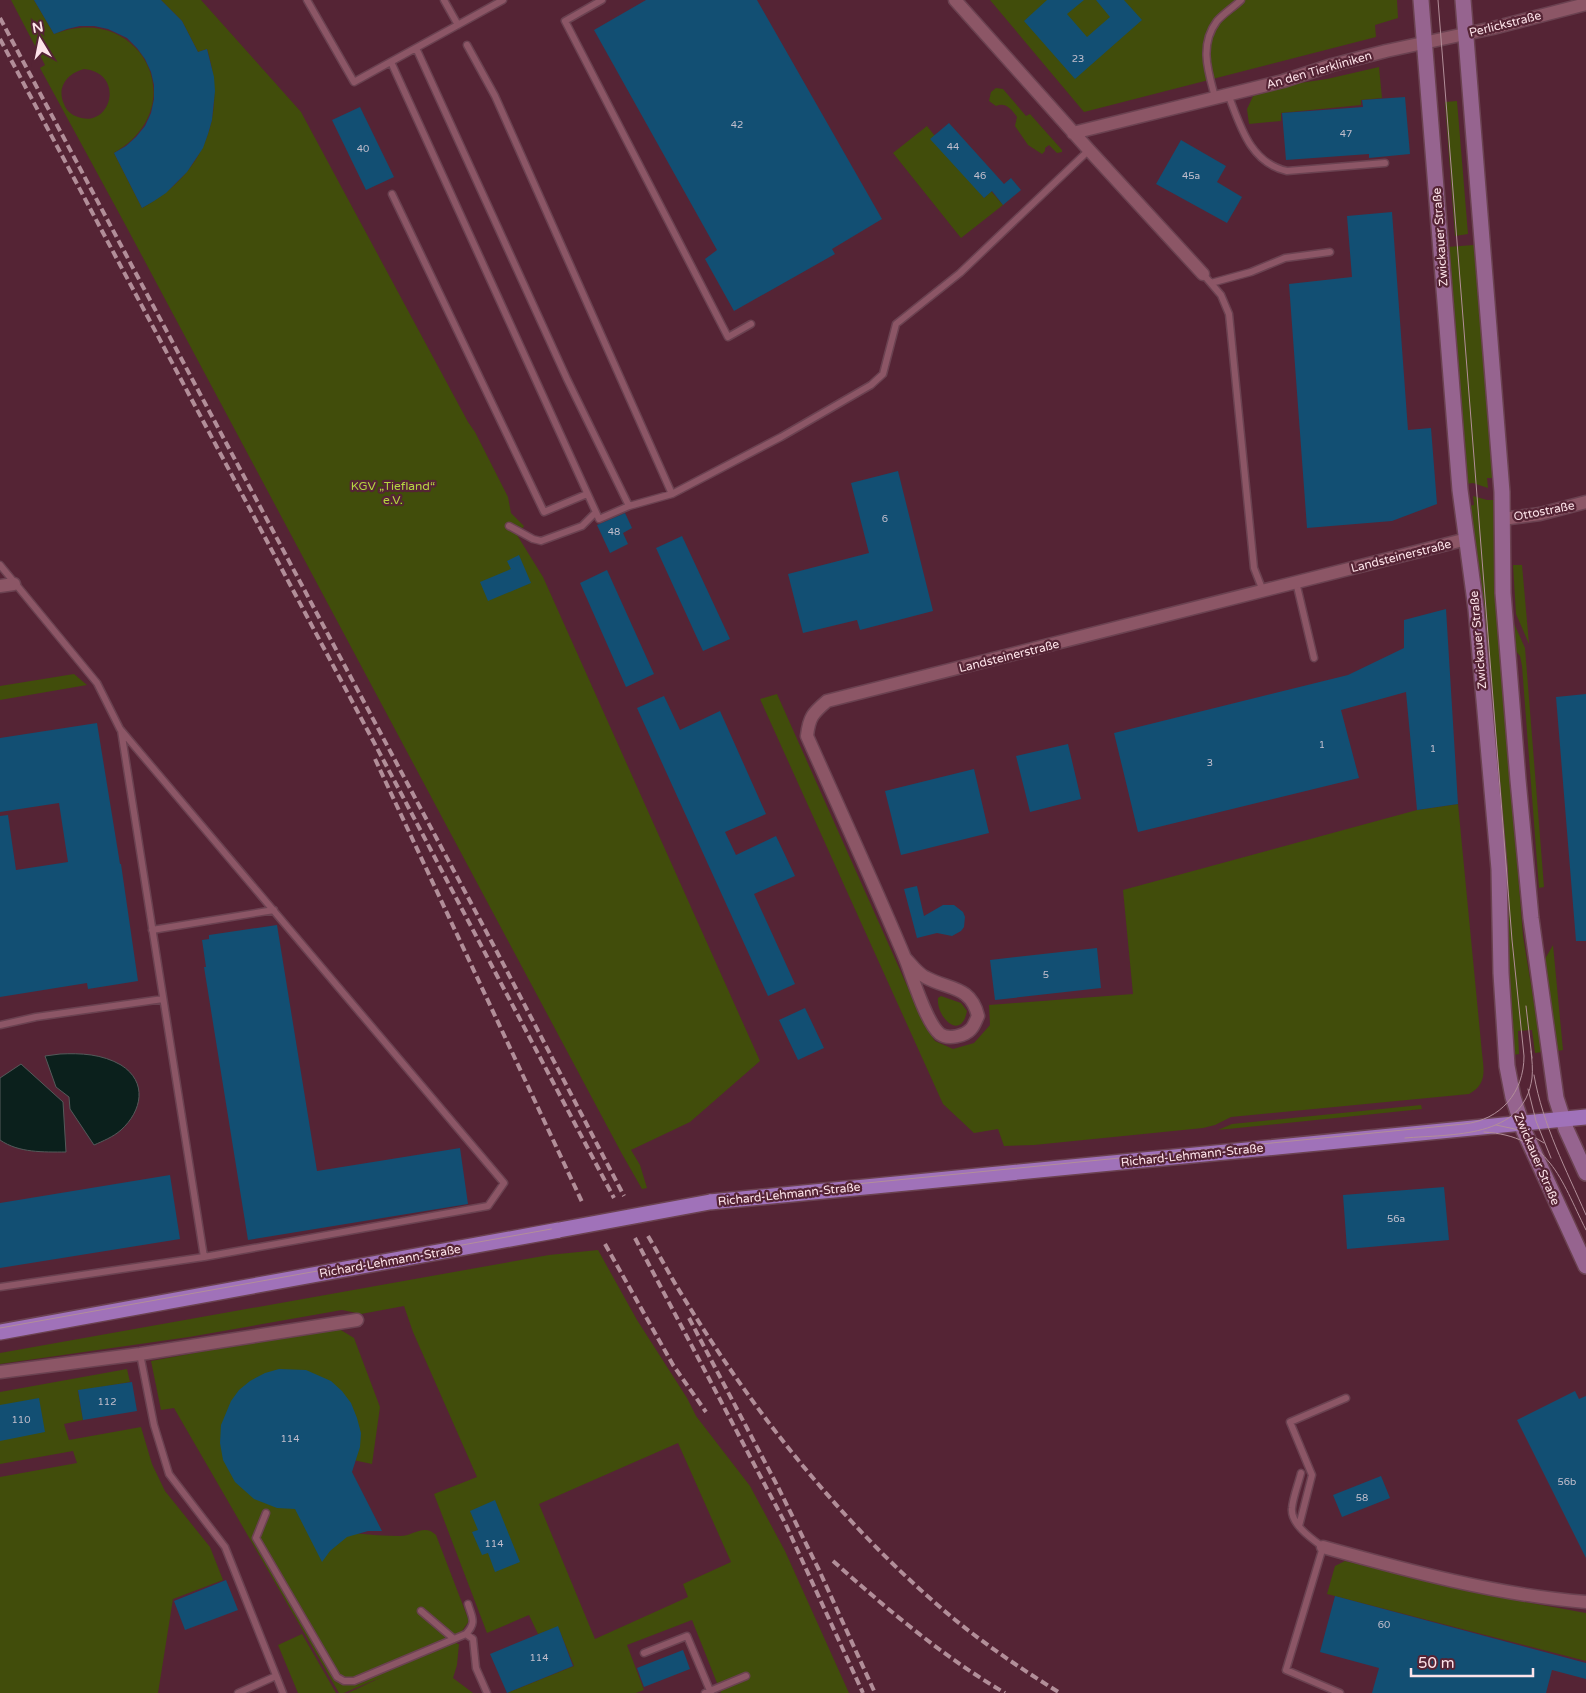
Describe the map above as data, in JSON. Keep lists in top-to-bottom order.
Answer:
{
  "streets": {
    "main road": ["Zwickauer Straße", "Richard-Lehmann-Straße"],
    "street": [
      "Perlickstraße",
      "An den Tierkliniken",
      "Ottostraße",
      "Landsteinerstraße"
    ]
  },
  "crossings": [
    ["Perlickstraße", "An den Tierkliniken"],
    ["Perlickstraße", "Zwickauer Straße"],
    ["An den Tierkliniken", "Zwickauer Straße"],
    ["Zwickauer Straße", "Landsteinerstraße"],
    ["Zwickauer Straße", "Richard-Lehmann-Straße"]
  ],
  "parks": ["KGV „Tiefland“ e.V."],
  "house_numbers": [
    "23",
    "42",
    "47",
    "44",
    "40",
    "46",
    "45a",
    "6",
    "48",
    "1",
    "1",
    "3",
    "5",
    "56a",
    "112",
    "110",
    "114",
    "56b",
    "58",
    "114",
    "60",
    "114"
  ],
  "scale_bar": "50 m",
  "north": "top"
}
